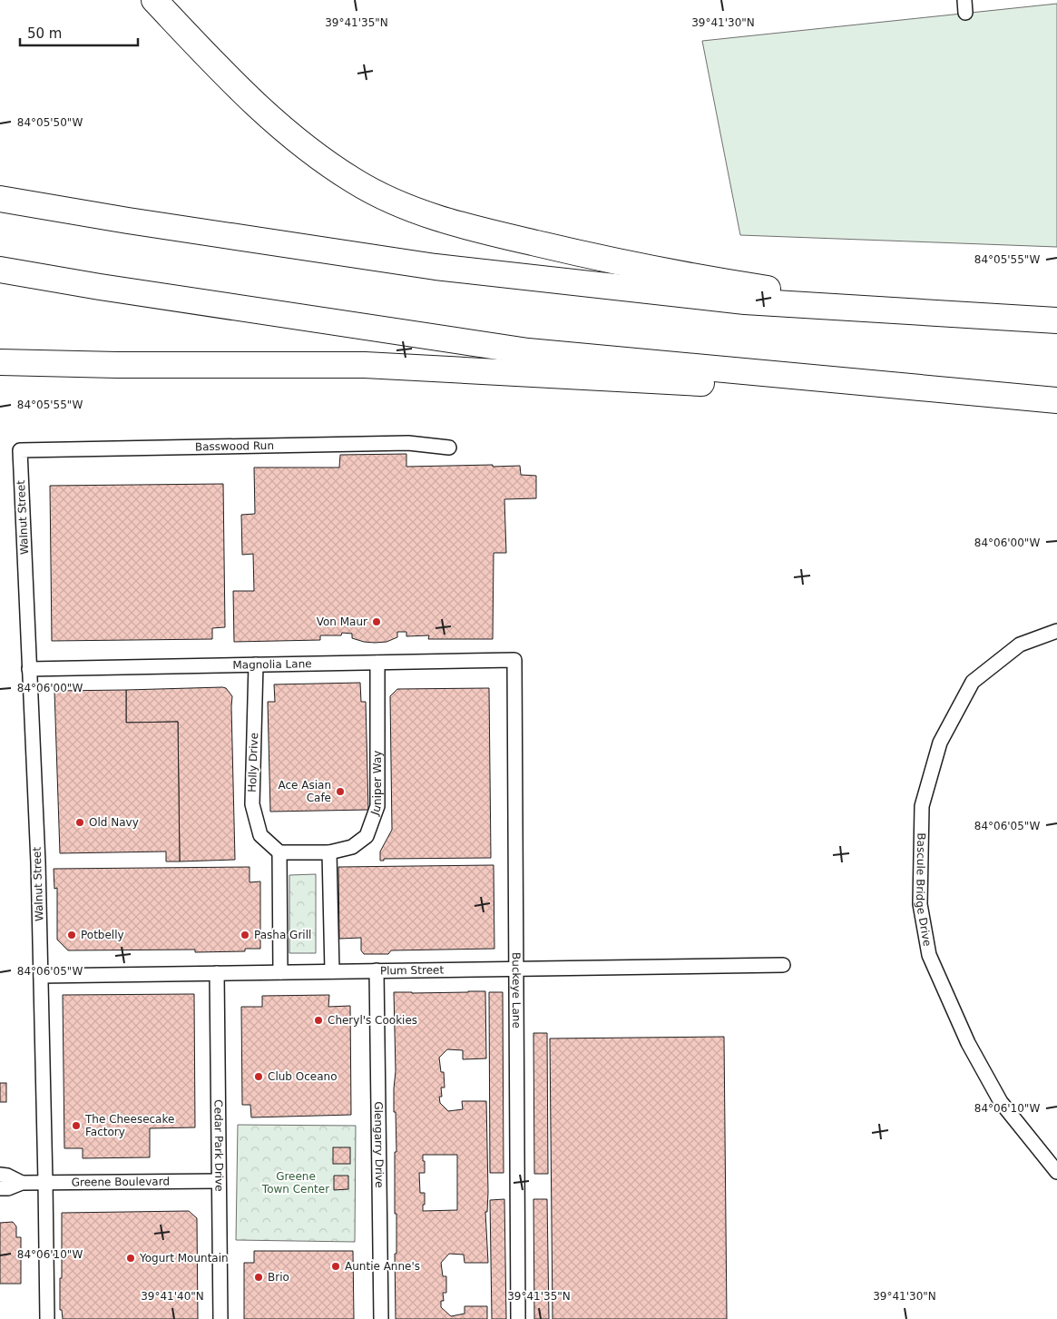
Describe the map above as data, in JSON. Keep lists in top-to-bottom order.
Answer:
{
  "streets": {
    "street": [
      "Basswood Run",
      "Walnut Street",
      "Magnolia Lane",
      "Holly Drive",
      "Juniper Way",
      "Bascule Bridge Drive",
      "Plum Street",
      "Buckeye Lane",
      "Glengarry Drive",
      "Cedar Park Drive",
      "Greene Boulevard"
    ]
  },
  "crossings": [
    ["Basswood Run", "Walnut Street"],
    ["Walnut Street", "Magnolia Lane"],
    ["Walnut Street", "Plum Street"],
    ["Walnut Street", "Greene Boulevard"],
    ["Magnolia Lane", "Holly Drive"],
    ["Magnolia Lane", "Juniper Way"],
    ["Magnolia Lane", "Buckeye Lane"],
    ["Holly Drive", "Juniper Way"],
    ["Plum Street", "Buckeye Lane"],
    ["Plum Street", "Glengarry Drive"],
    ["Plum Street", "Cedar Park Drive"],
    ["Cedar Park Drive", "Greene Boulevard"]
  ],
  "parks": ["Greene Town Center"],
  "places": [
    "Von Maur",
    "Ace Asian Cafe",
    "Old Navy",
    "Potbelly",
    "Pasha Grill",
    "Cheryl's Cookies",
    "Club Oceano",
    "The Cheesecake Factory",
    "Yogurt Mountain",
    "Auntie Anne's",
    "Brio"
  ],
  "scale_bar": "50 m",
  "coordinates": [
    "39°41'35\"N",
    "39°41'30\"N",
    "84°05'50\"W",
    "84°05'55\"W",
    "84°06'00\"W",
    "84°06'05\"W",
    "84°06'10\"W",
    "39°41'40\"N"
  ]
}
